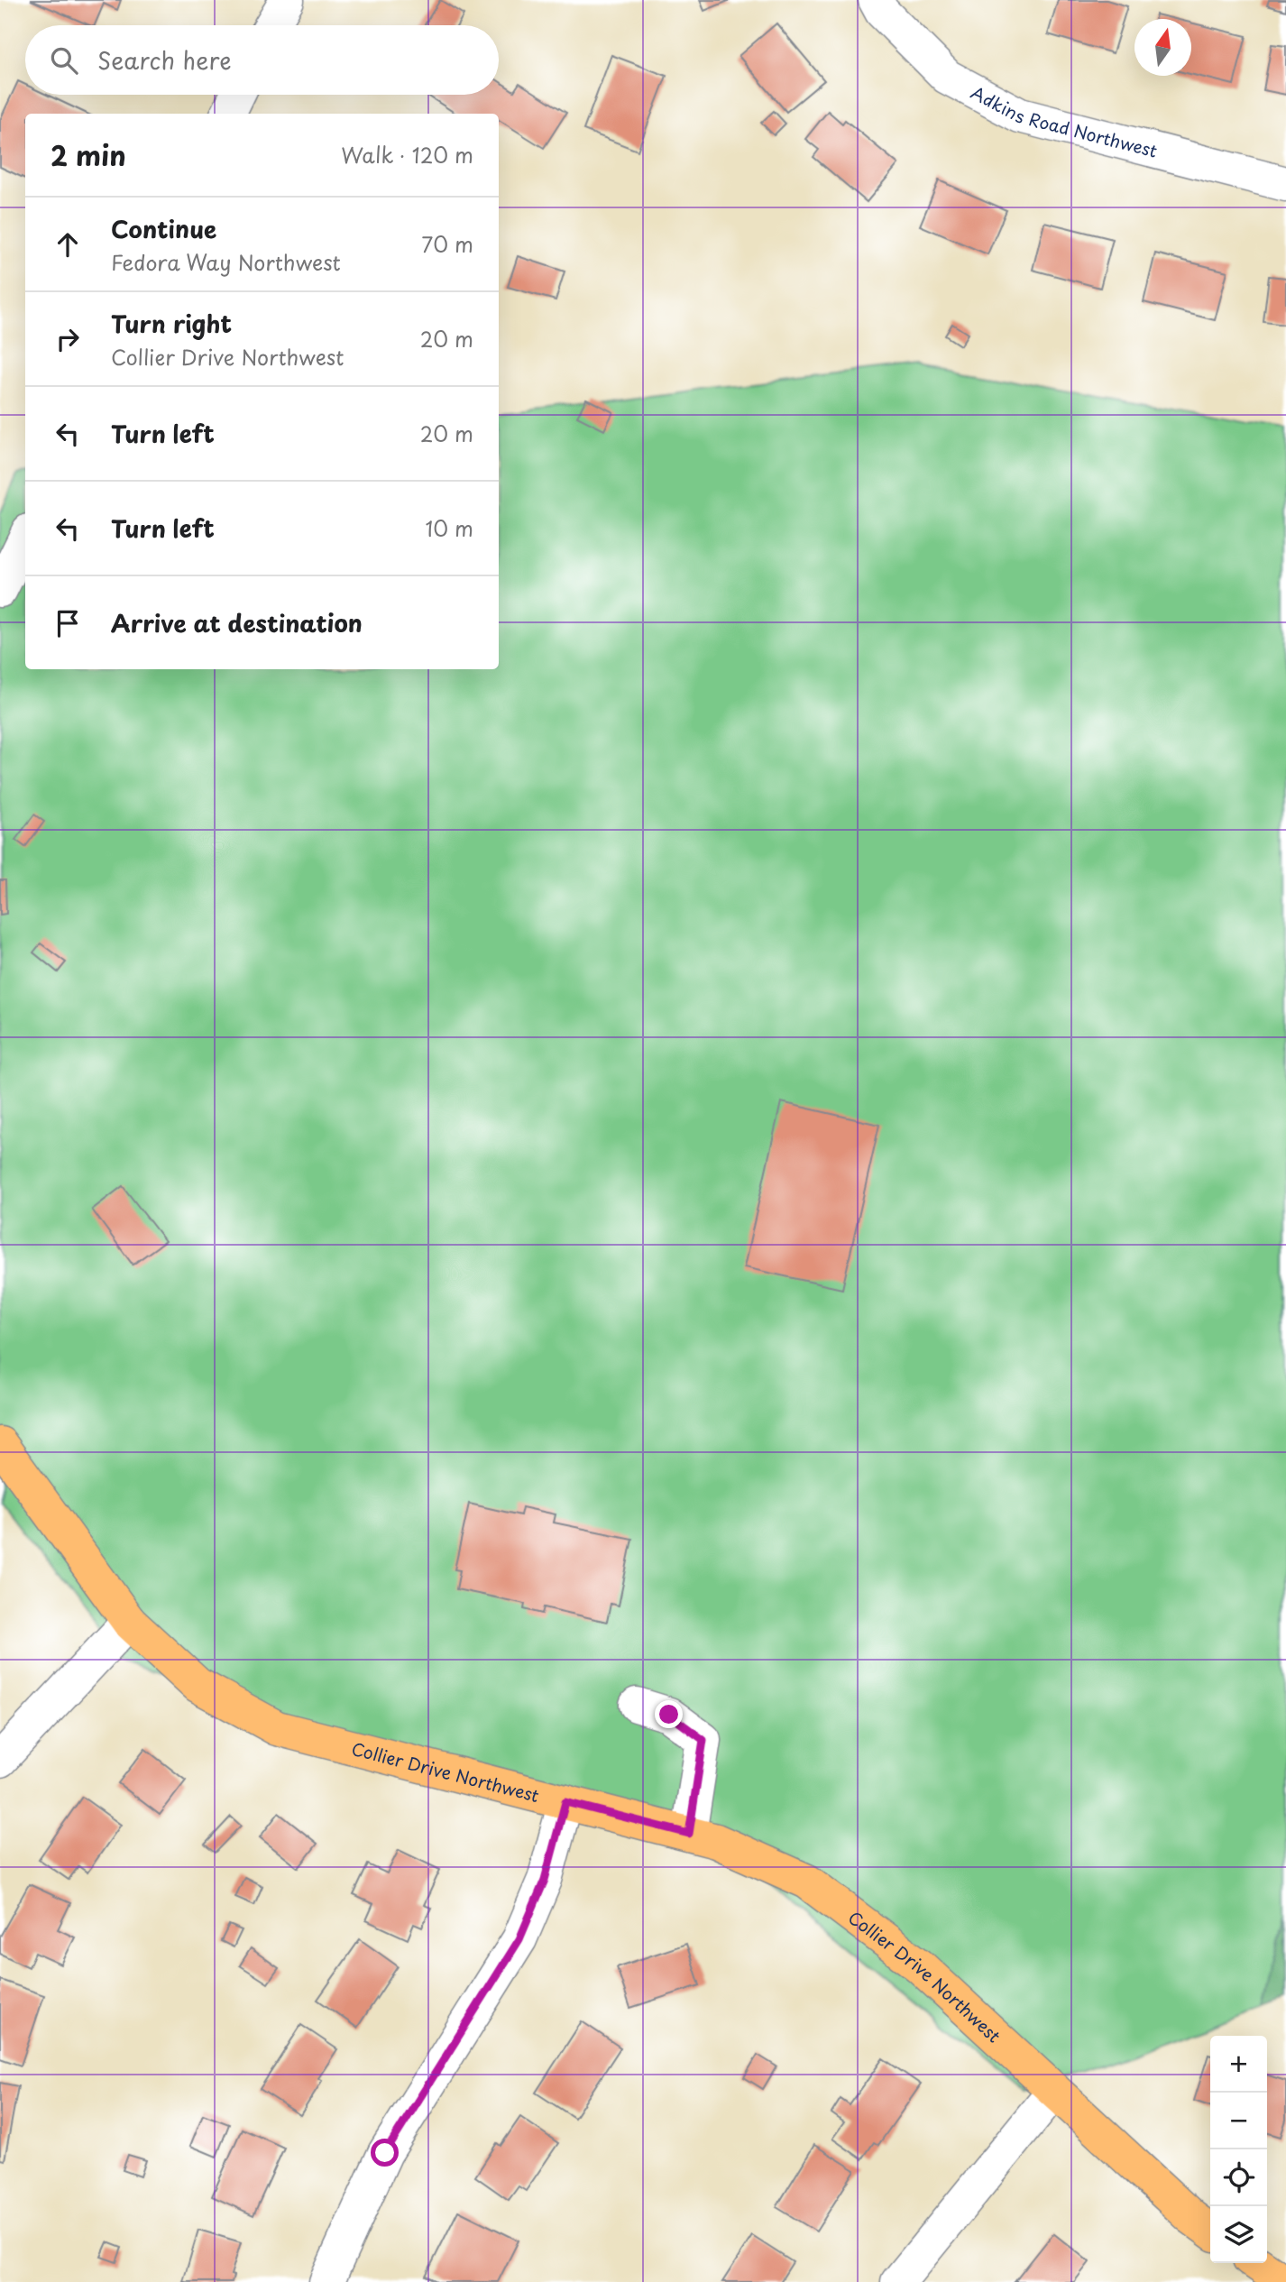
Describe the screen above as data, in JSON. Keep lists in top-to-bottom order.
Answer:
{
  "streets": {
    "main road": ["Collier Drive Northwest"],
    "street": ["Adkins Road Northwest"]
  },
  "north": "top",
  "page": {
    "search": "Search here",
    "heading": ["2 min", "Walk · 120 m"],
    "list": [
      ["Continue", "Fedora Way Northwest", "70 m"],
      ["Turn right", "Collier Drive Northwest", "20 m"],
      ["Turn left", "20 m"],
      ["Turn left", "10 m"],
      "Arrive at destination"
    ],
    "map_buttons": ["+", "−"]
  }
}
